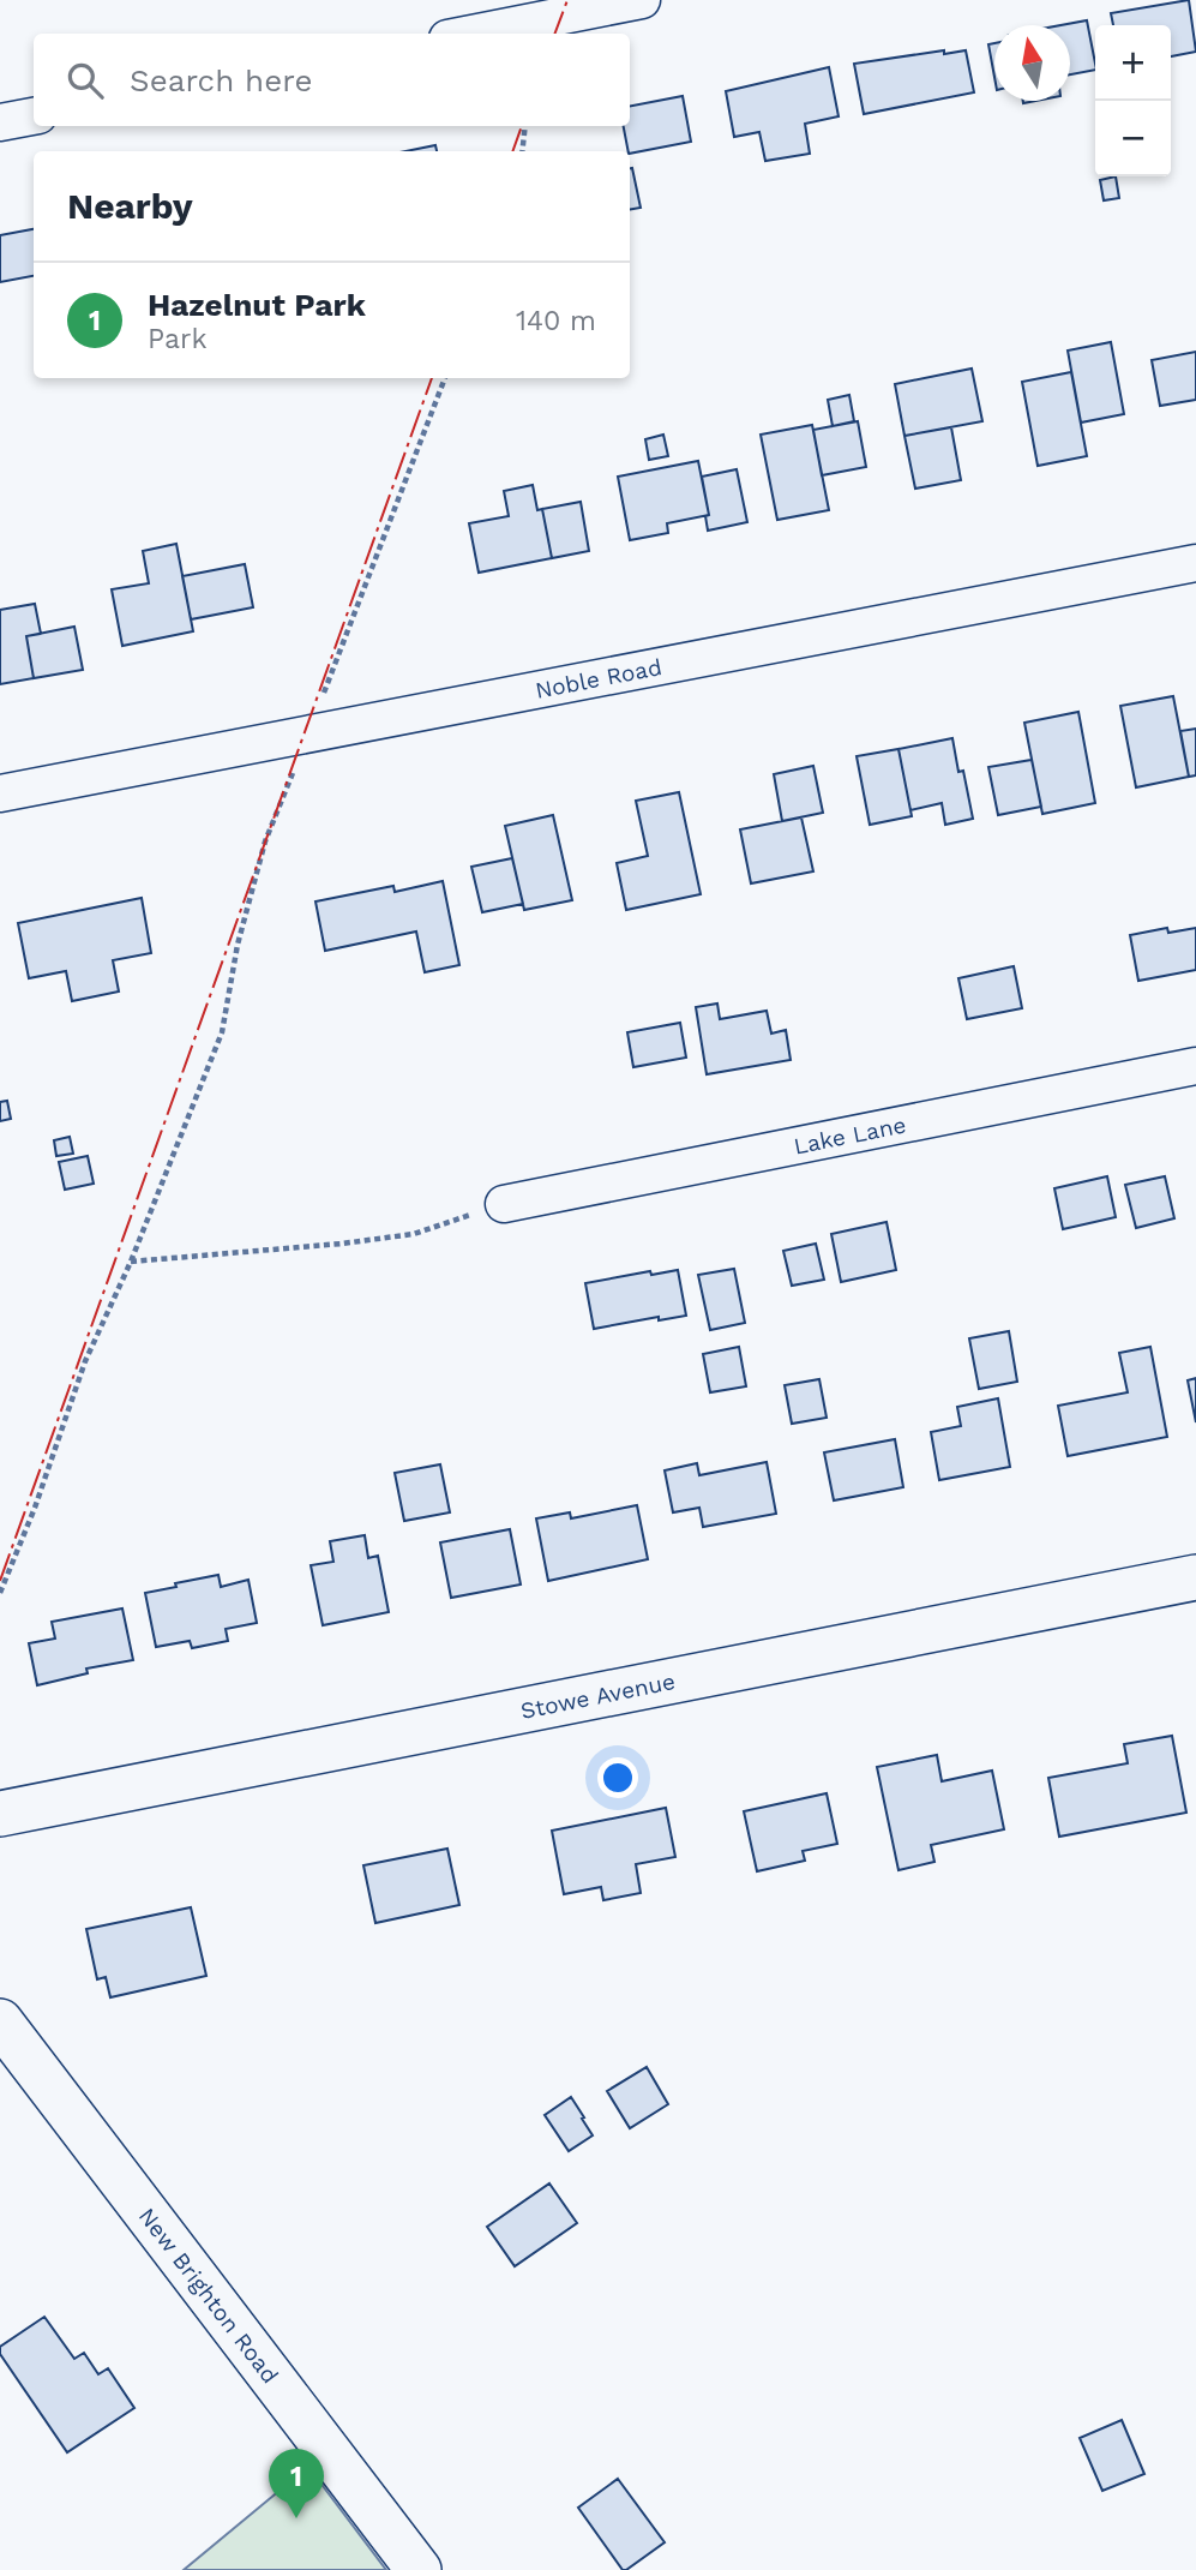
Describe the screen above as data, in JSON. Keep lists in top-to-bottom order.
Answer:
{
  "streets": {
    "street": [
      "Noble Road",
      "Lake Lane",
      "Stowe Avenue",
      "New Brighton Road"
    ]
  },
  "north": "top",
  "page": {
    "map_buttons": ["+", "−"],
    "search": "Search here",
    "heading": "Nearby",
    "list": [
      {
        "mark": "1",
        "name": "Hazelnut Park",
        "note": "Park",
        "value": "140 m"
      }
    ],
    "pins": "1"
  }
}
